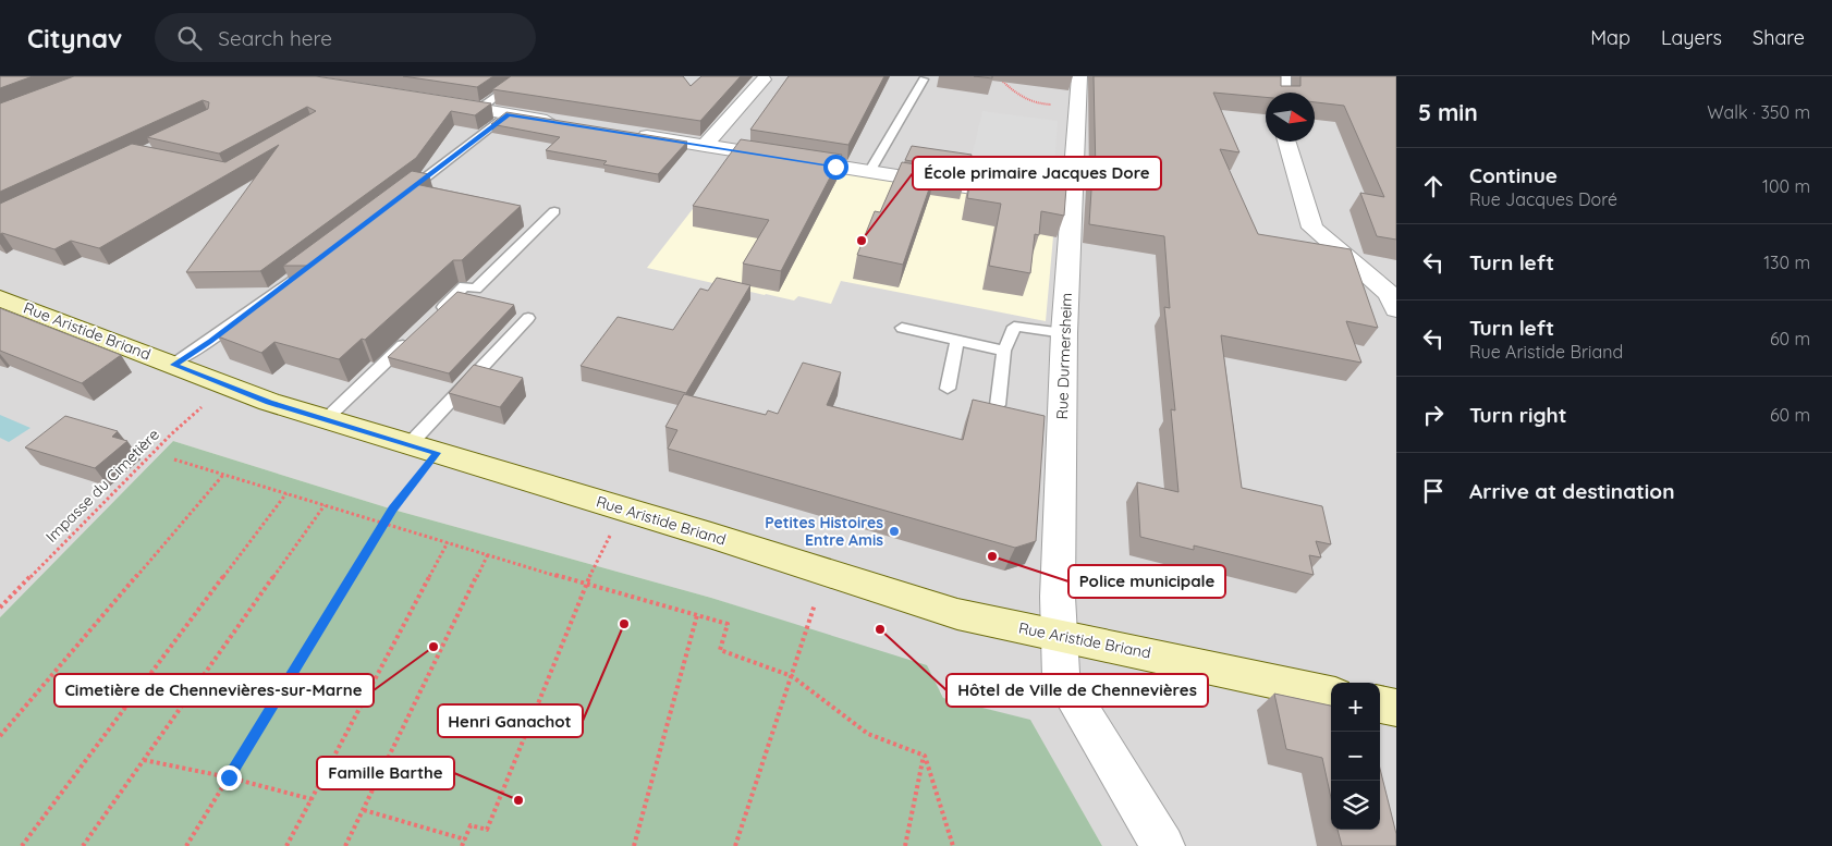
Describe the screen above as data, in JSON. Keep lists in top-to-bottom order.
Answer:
{
  "streets": {
    "street": ["Rue Aristide Briand", "Rue Durmersheim"],
    "path": ["Impasse du Cimetière"]
  },
  "crossings": [
    ["Rue Aristide Briand", "Rue Durmersheim"],
    ["Rue Aristide Briand", "Impasse du Cimetière"]
  ],
  "places": [
    "École primaire Jacques Dore",
    "Petites Histoires Entre Amis",
    "Police municipale",
    "Henri Ganachot",
    "Hôtel de Ville de Chennevières",
    "Cimetière de Chennevières-sur-Marne",
    "Famille Barthe"
  ],
  "north": "right",
  "page": {
    "header": "Citynav",
    "search": "Search here",
    "nav": ["Map", "Layers", "Share"],
    "heading": ["5 min", "Walk · 350 m"],
    "list": [
      ["Continue", "Rue Jacques Doré", "100 m"],
      ["Turn left", "130 m"],
      ["Turn left", "Rue Aristide Briand", "60 m"],
      ["Turn right", "60 m"],
      "Arrive at destination"
    ],
    "map_buttons": ["+", "−"]
  }
}
